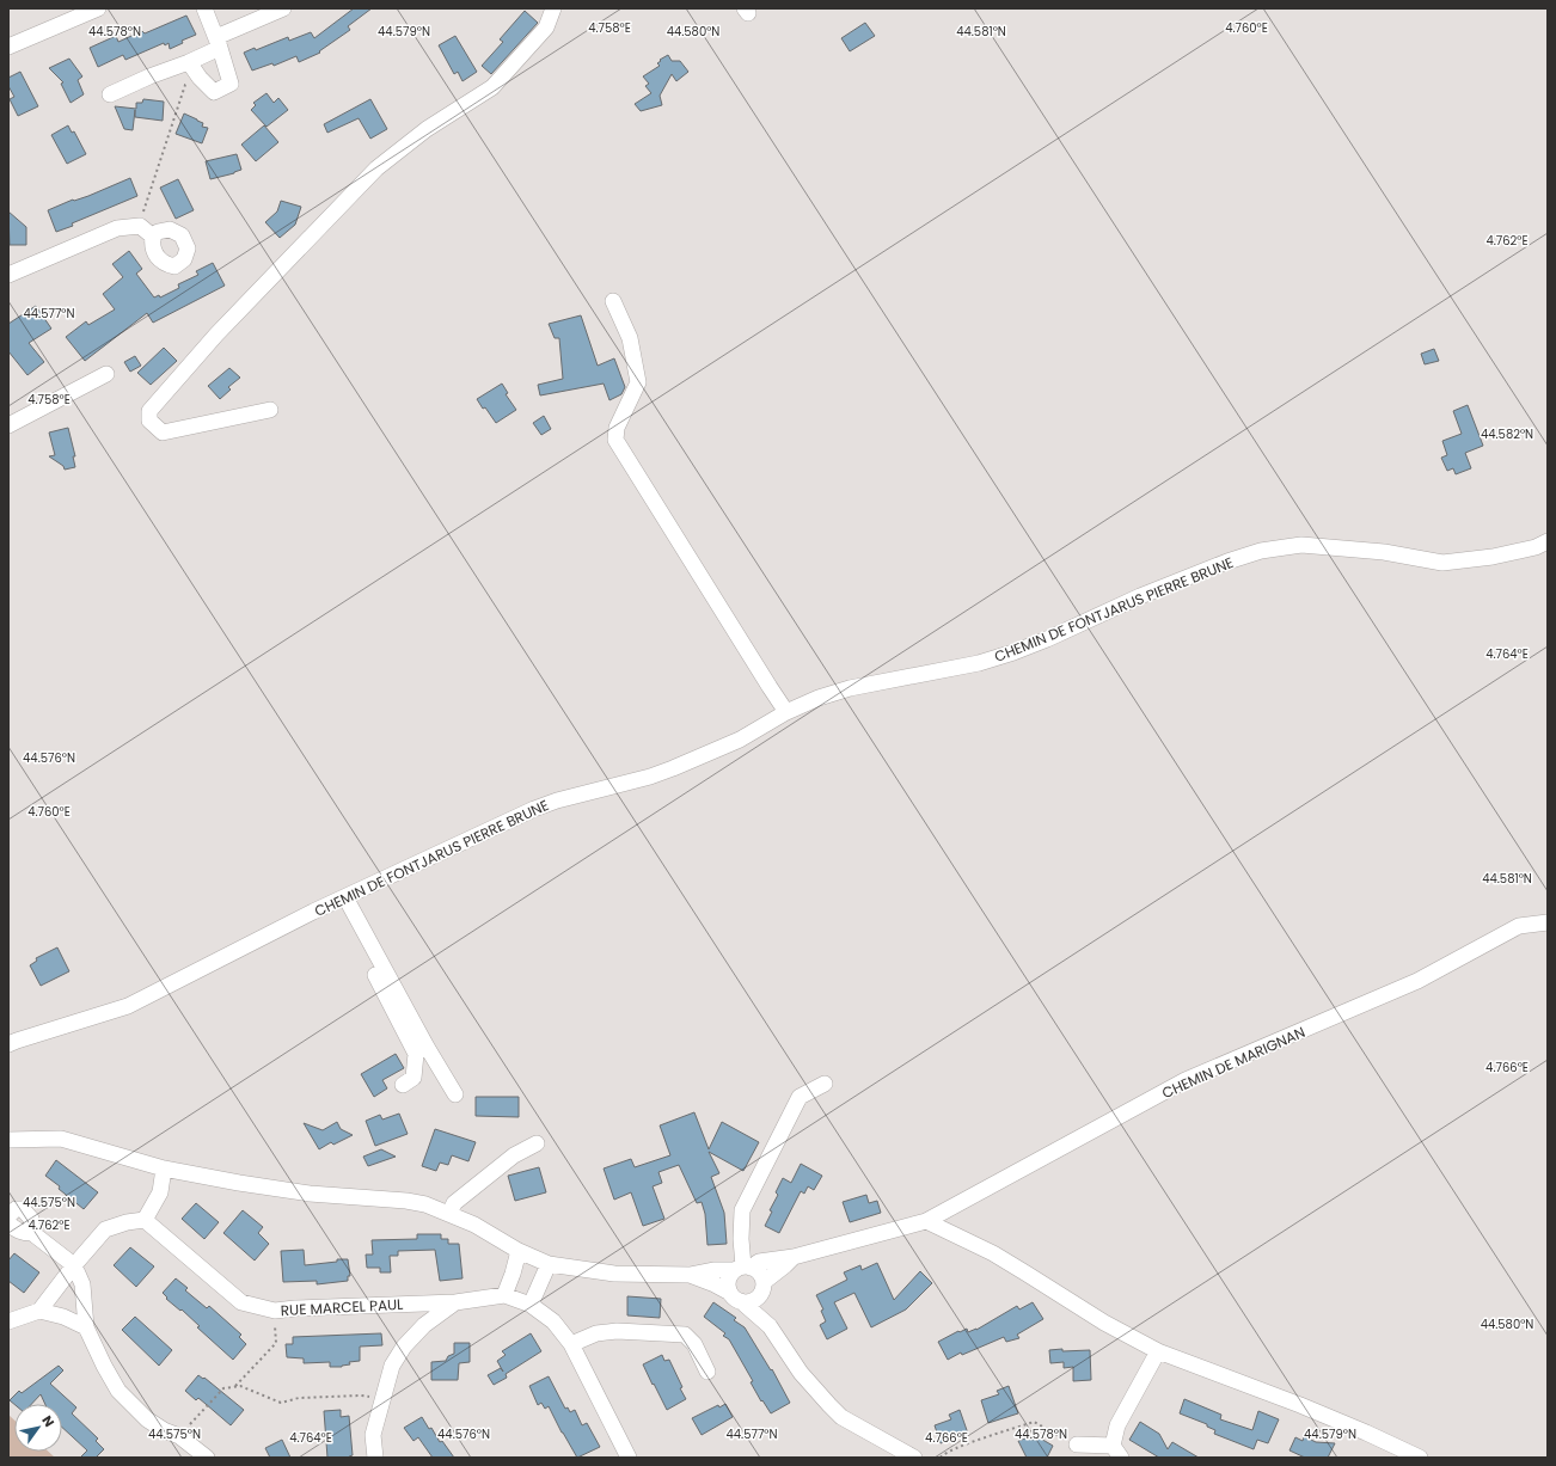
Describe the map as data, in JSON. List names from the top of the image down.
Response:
{
  "streets": {
    "street": ["CHEMIN DE FONTJARUS PIERRE BRUNE", "CHEMIN DE MARIGNAN", "RUE MARCEL PAUL"]
  },
  "north": "top right",
  "coordinates": [
    "4.758°E",
    "4.760°E",
    "44.578°N",
    "44.579°N",
    "44.580°N",
    "44.581°N",
    "4.762°E",
    "44.577°N",
    "44.582°N",
    "4.764°E",
    "44.576°N",
    "4.766°E",
    "44.575°N"
  ]
}
